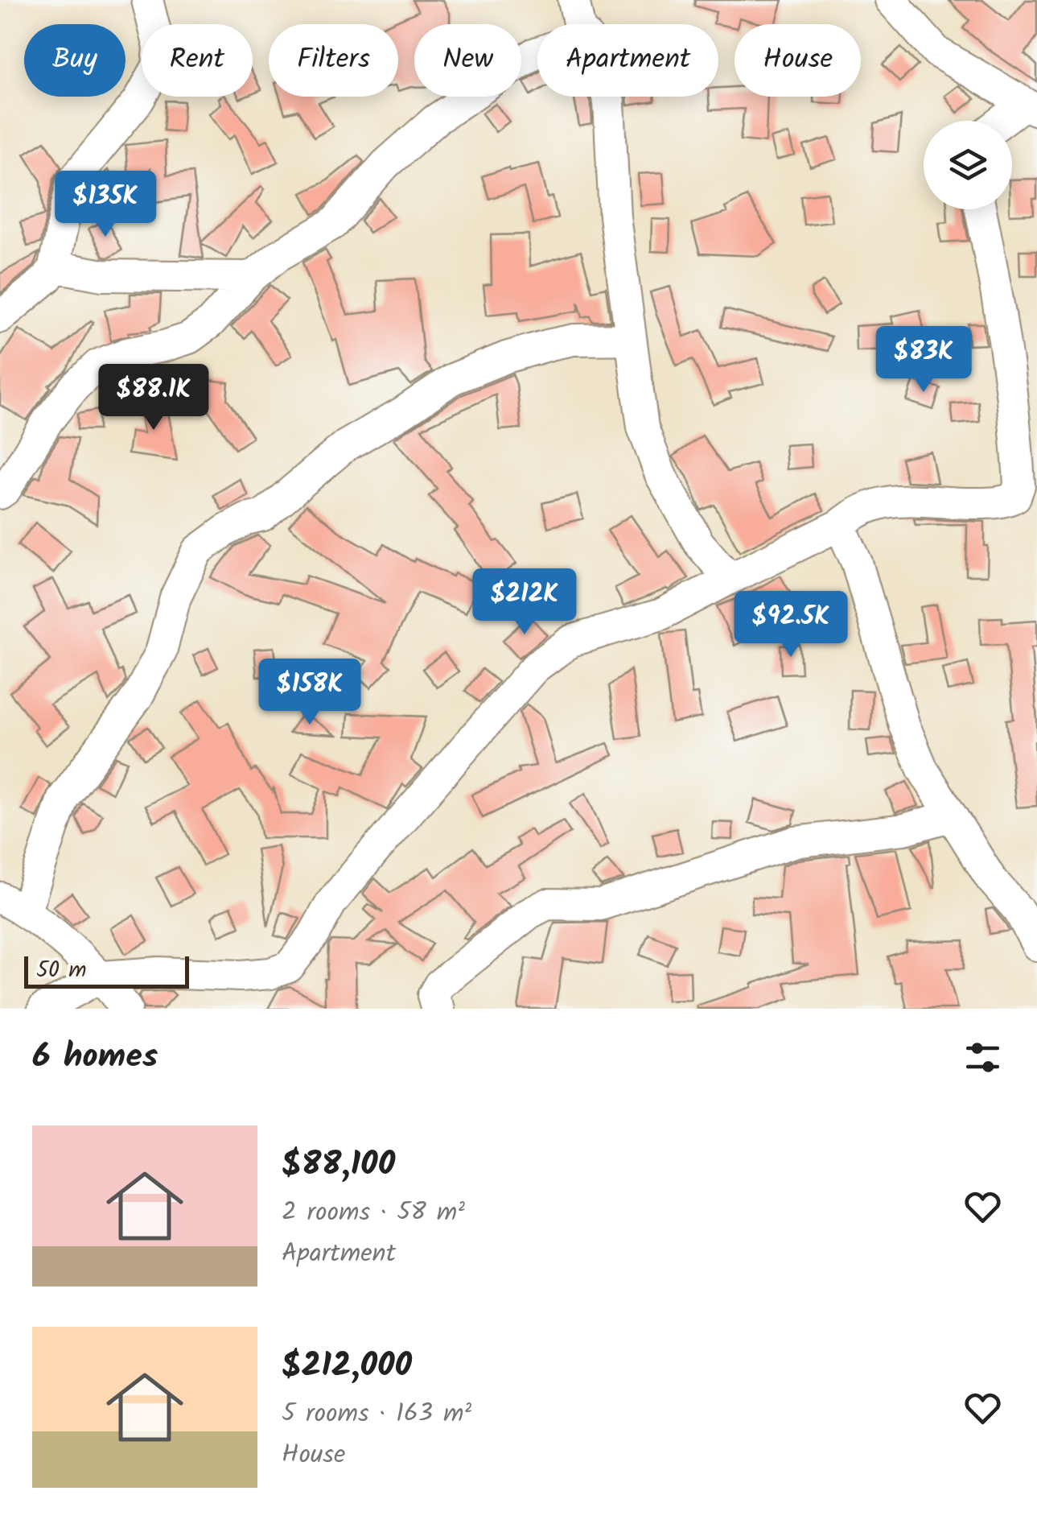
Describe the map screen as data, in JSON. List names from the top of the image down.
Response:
{
  "scale_bar": "50 m",
  "page": {
    "chip": [
      "Buy",
      "Rent",
      "Filters",
      "New",
      "Apartment",
      "House"
    ],
    "price": [
      "$135K",
      "$83K",
      "$88.1K",
      "$212K",
      "$92.5K",
      "$158K"
    ],
    "scale": "50 m",
    "heading": "6 homes",
    "list": [
      {
        "name": "$88,100",
        "note": "2 rooms · 58 m² · Apartment"
      },
      {
        "name": "$212,000",
        "note": "5 rooms · 163 m² · House"
      }
    ]
  }
}
